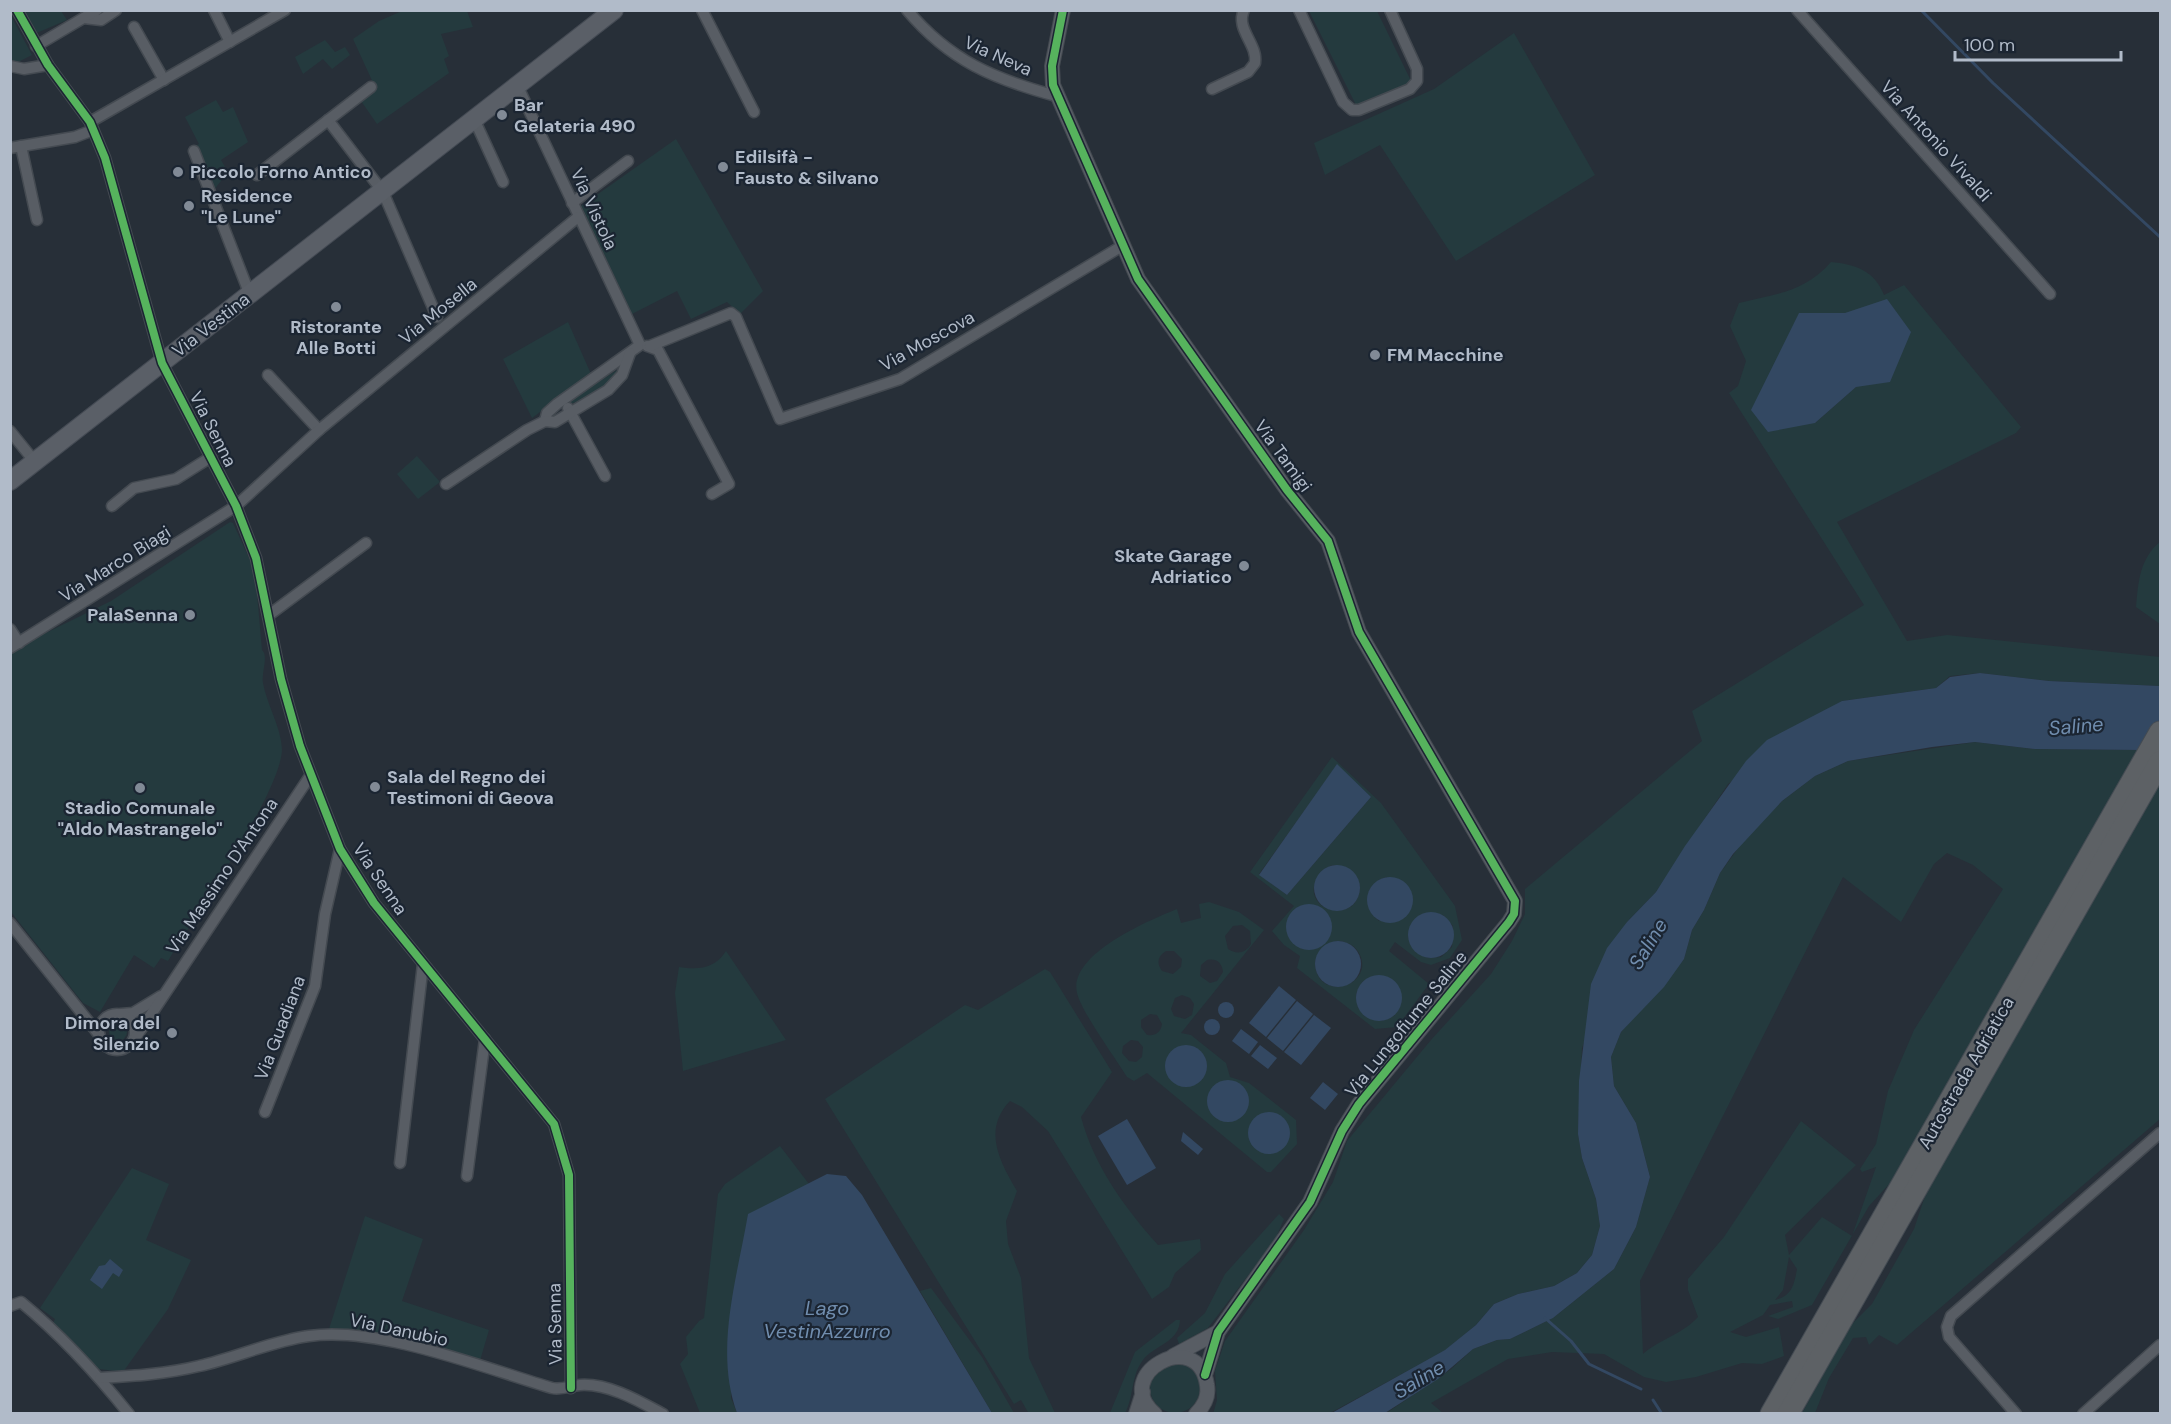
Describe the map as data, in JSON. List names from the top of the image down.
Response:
{
  "streets": {
    "highway": ["Autostrada Adriatica"],
    "main road": ["Via Vestina"],
    "street": [
      "Via Neva",
      "Via Antonio Vivaldi",
      "Via Vistola",
      "Via Mosella",
      "Via Moscova",
      "Via Senna",
      "Via Tamigi",
      "Via Marco Biagi",
      "Via Massimo D'Antona",
      "Via Lungofiume Saline",
      "Via Guadiana",
      "Via Danubio"
    ]
  },
  "crossings": [
    ["Via Neva", "Via Tamigi"],
    ["Via Vistola", "Via Mosella"],
    ["Via Vistola", "Via Vestina"],
    ["Via Vistola", "Via Moscova"],
    ["Via Mosella", "Via Senna"],
    ["Via Mosella", "Via Marco Biagi"],
    ["Via Vestina", "Via Senna"],
    ["Via Moscova", "Via Tamigi"],
    ["Via Senna", "Via Marco Biagi"],
    ["Via Senna", "Via Massimo D'Antona"],
    ["Via Senna", "Via Guadiana"],
    ["Via Senna", "Via Danubio"],
    ["Via Tamigi", "Via Lungofiume Saline"]
  ],
  "water": ["Saline", "Lago VestinAzzurro"],
  "places": [
    "Bar Gelateria 490",
    "Edilsifà - Fausto & Silvano",
    "Piccolo Forno Antico",
    "Residence \"Le Lune\"",
    "Ristorante Alle Botti",
    "FM Macchine",
    "Skate Garage Adriatico",
    "PalaSenna",
    "Sala del Regno dei Testimoni di Geova",
    "Stadio Comunale \"Aldo Mastrangelo\"",
    "Dimora del Silenzio"
  ],
  "scale_bar": "100 m"
}
